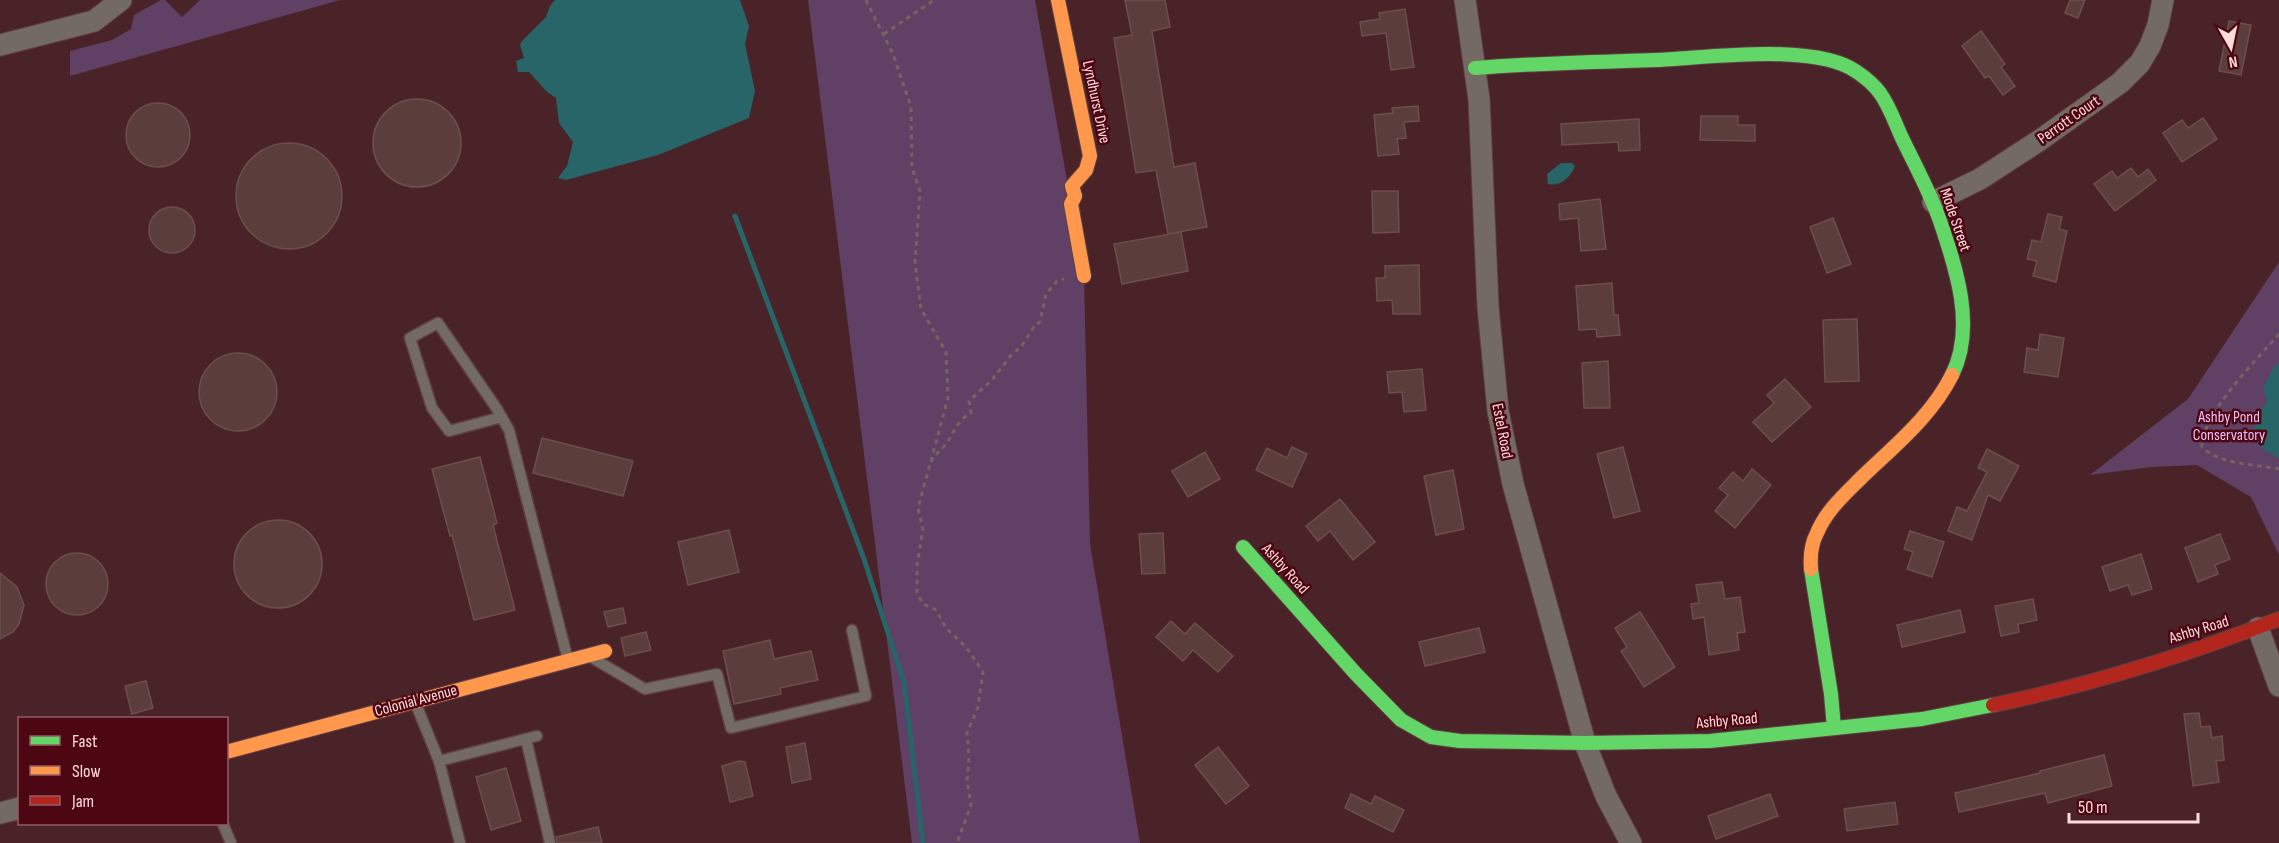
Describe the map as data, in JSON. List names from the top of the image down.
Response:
{
  "streets": {
    "street": [
      "Lyndhurst Drive",
      "Perrott Court",
      "Mode Street",
      "Estel Road",
      "Ashby Road",
      "Colonial Avenue"
    ]
  },
  "crossings": [
    ["Perrott Court", "Mode Street"],
    ["Mode Street", "Estel Road"],
    ["Mode Street", "Ashby Road"],
    ["Estel Road", "Ashby Road"]
  ],
  "parks": ["Ashby Pond Conservatory"],
  "legend": ["Fast", "Slow", "Jam"],
  "scale_bar": "50 m",
  "north": "bottom"
}
